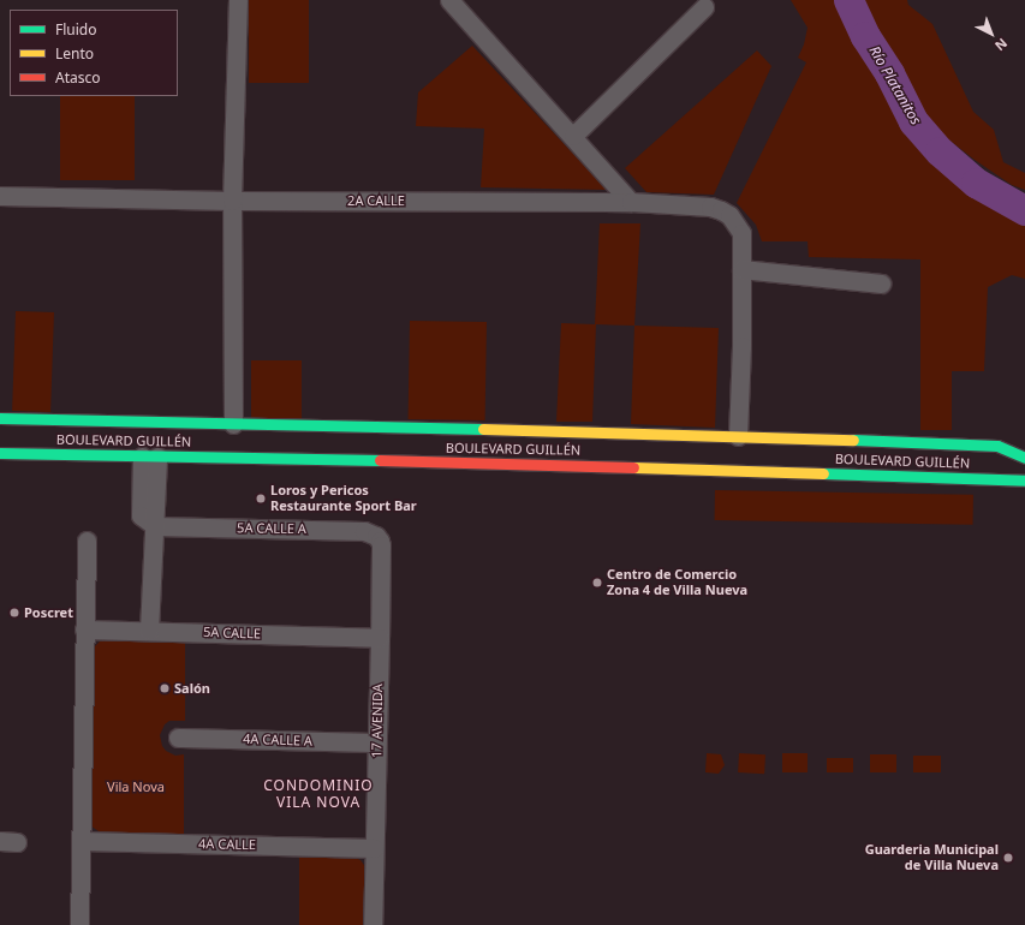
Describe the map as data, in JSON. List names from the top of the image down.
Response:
{
  "streets": {
    "street": [
      "2A CALLE",
      "BOULEVARD GUILLÉN",
      "5A CALLE A",
      "5A CALLE",
      "17 AVENIDA",
      "4A CALLE A",
      "4A CALLE"
    ]
  },
  "crossings": [
    ["5A CALLE A", "17 AVENIDA"],
    ["5A CALLE", "17 AVENIDA"],
    ["17 AVENIDA", "4A CALLE A"],
    ["17 AVENIDA", "4A CALLE"]
  ],
  "districts": ["CONDOMINIO VILA NOVA"],
  "water": ["Río Platanitos"],
  "parks": ["Vila Nova"],
  "places": [
    "Loros y Pericos Restaurante Sport Bar",
    "Centro de Comercio Zona 4 de Villa Nueva",
    "Poscret",
    "Salón",
    "Guarderia Municipal de Villa Nueva"
  ],
  "legend": ["Fluido", "Lento", "Atasco"],
  "north": "bottom right"
}
